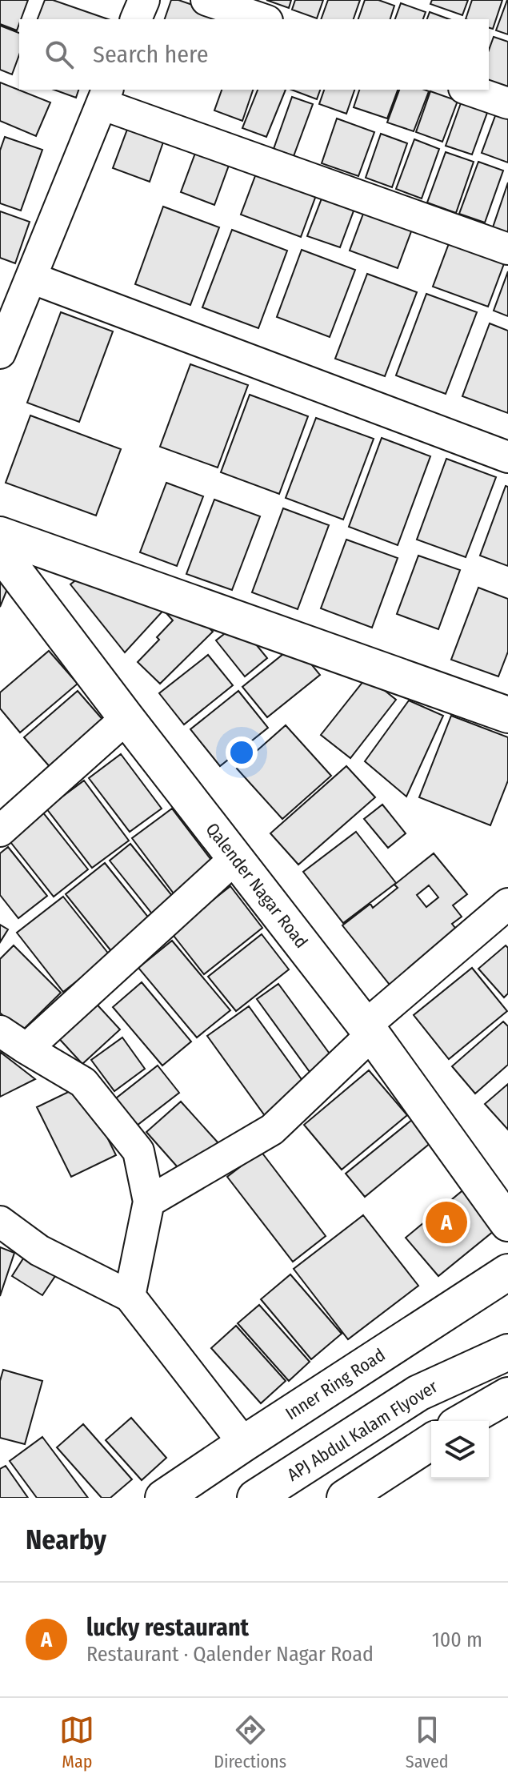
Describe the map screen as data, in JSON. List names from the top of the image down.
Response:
{
  "streets": {
    "main road": ["Qalender Nagar Road", "Inner Ring Road", "APJ Abdul Kalam Flyover"]
  },
  "page": {
    "search": "Search here",
    "pins": "A",
    "heading": "Nearby",
    "list": [
      {
        "mark": "A",
        "name": "lucky restaurant",
        "note": "Restaurant · Qalender Nagar Road",
        "value": "100 m"
      }
    ],
    "nav": ["Map", "Directions", "Saved"]
  }
}
